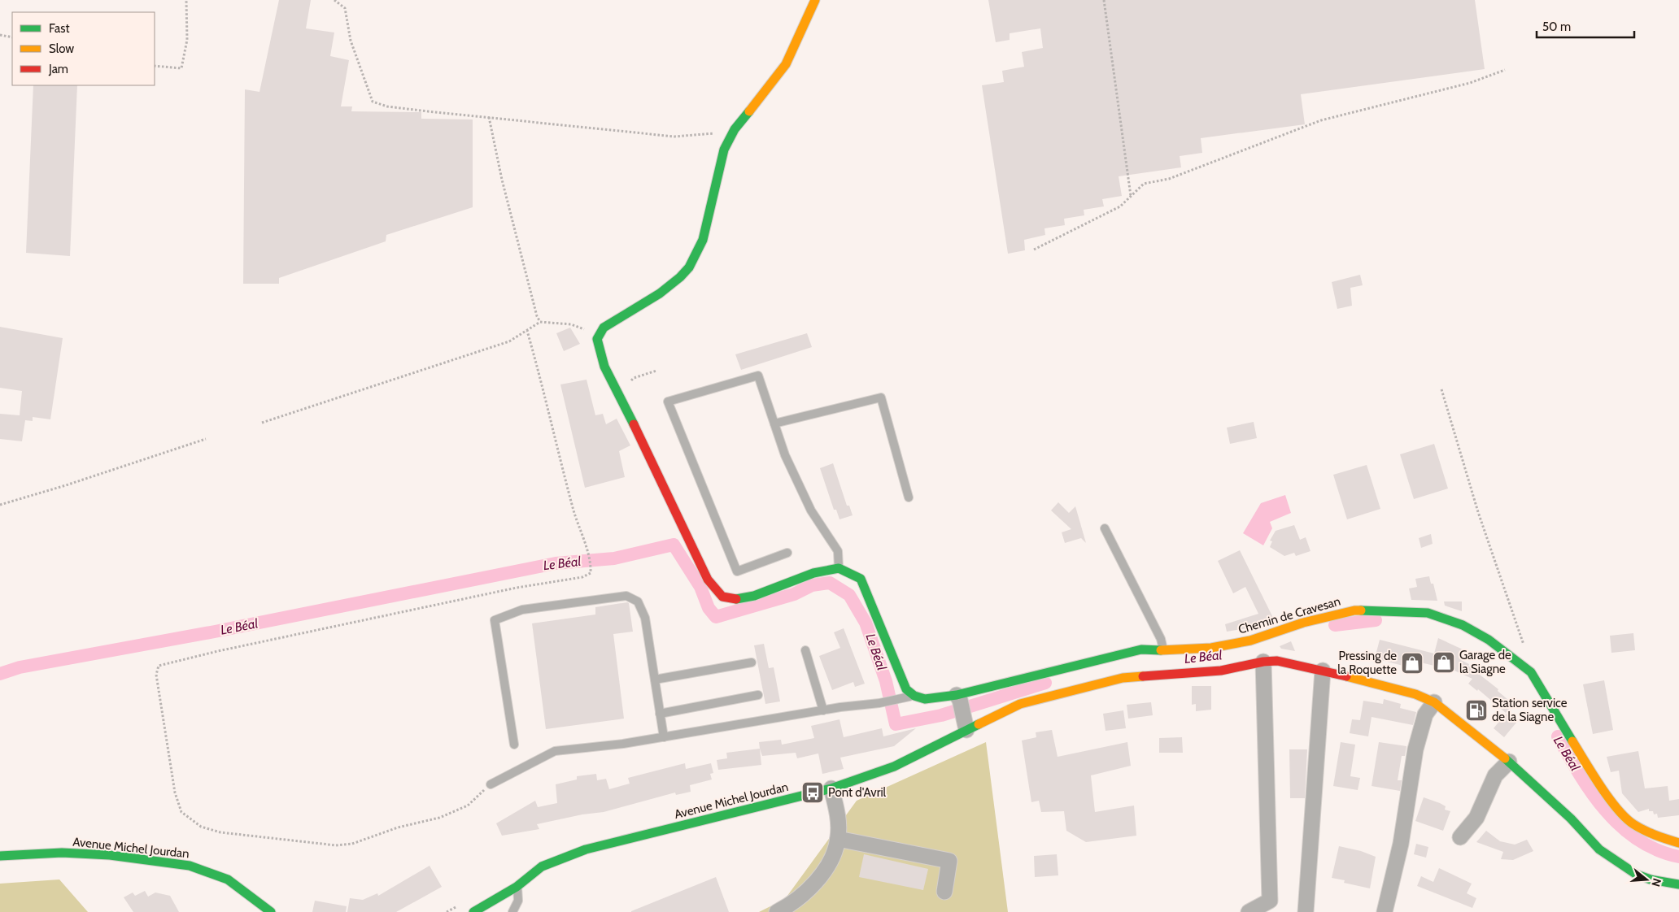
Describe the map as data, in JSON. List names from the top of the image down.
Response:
{
  "streets": {
    "street": ["Chemin de Cravesan", "Avenue Michel Jourdan"]
  },
  "water": ["Le Béal"],
  "places": {
    "shop": ["Garage de la Siagne", "Pressing de la Roquette"],
    "fuel station": ["Station service de la Siagne"],
    "bus stop": ["Pont d'Avril"]
  },
  "legend": ["Fast", "Slow", "Jam"],
  "scale_bar": "50 m",
  "north": "right"
}
